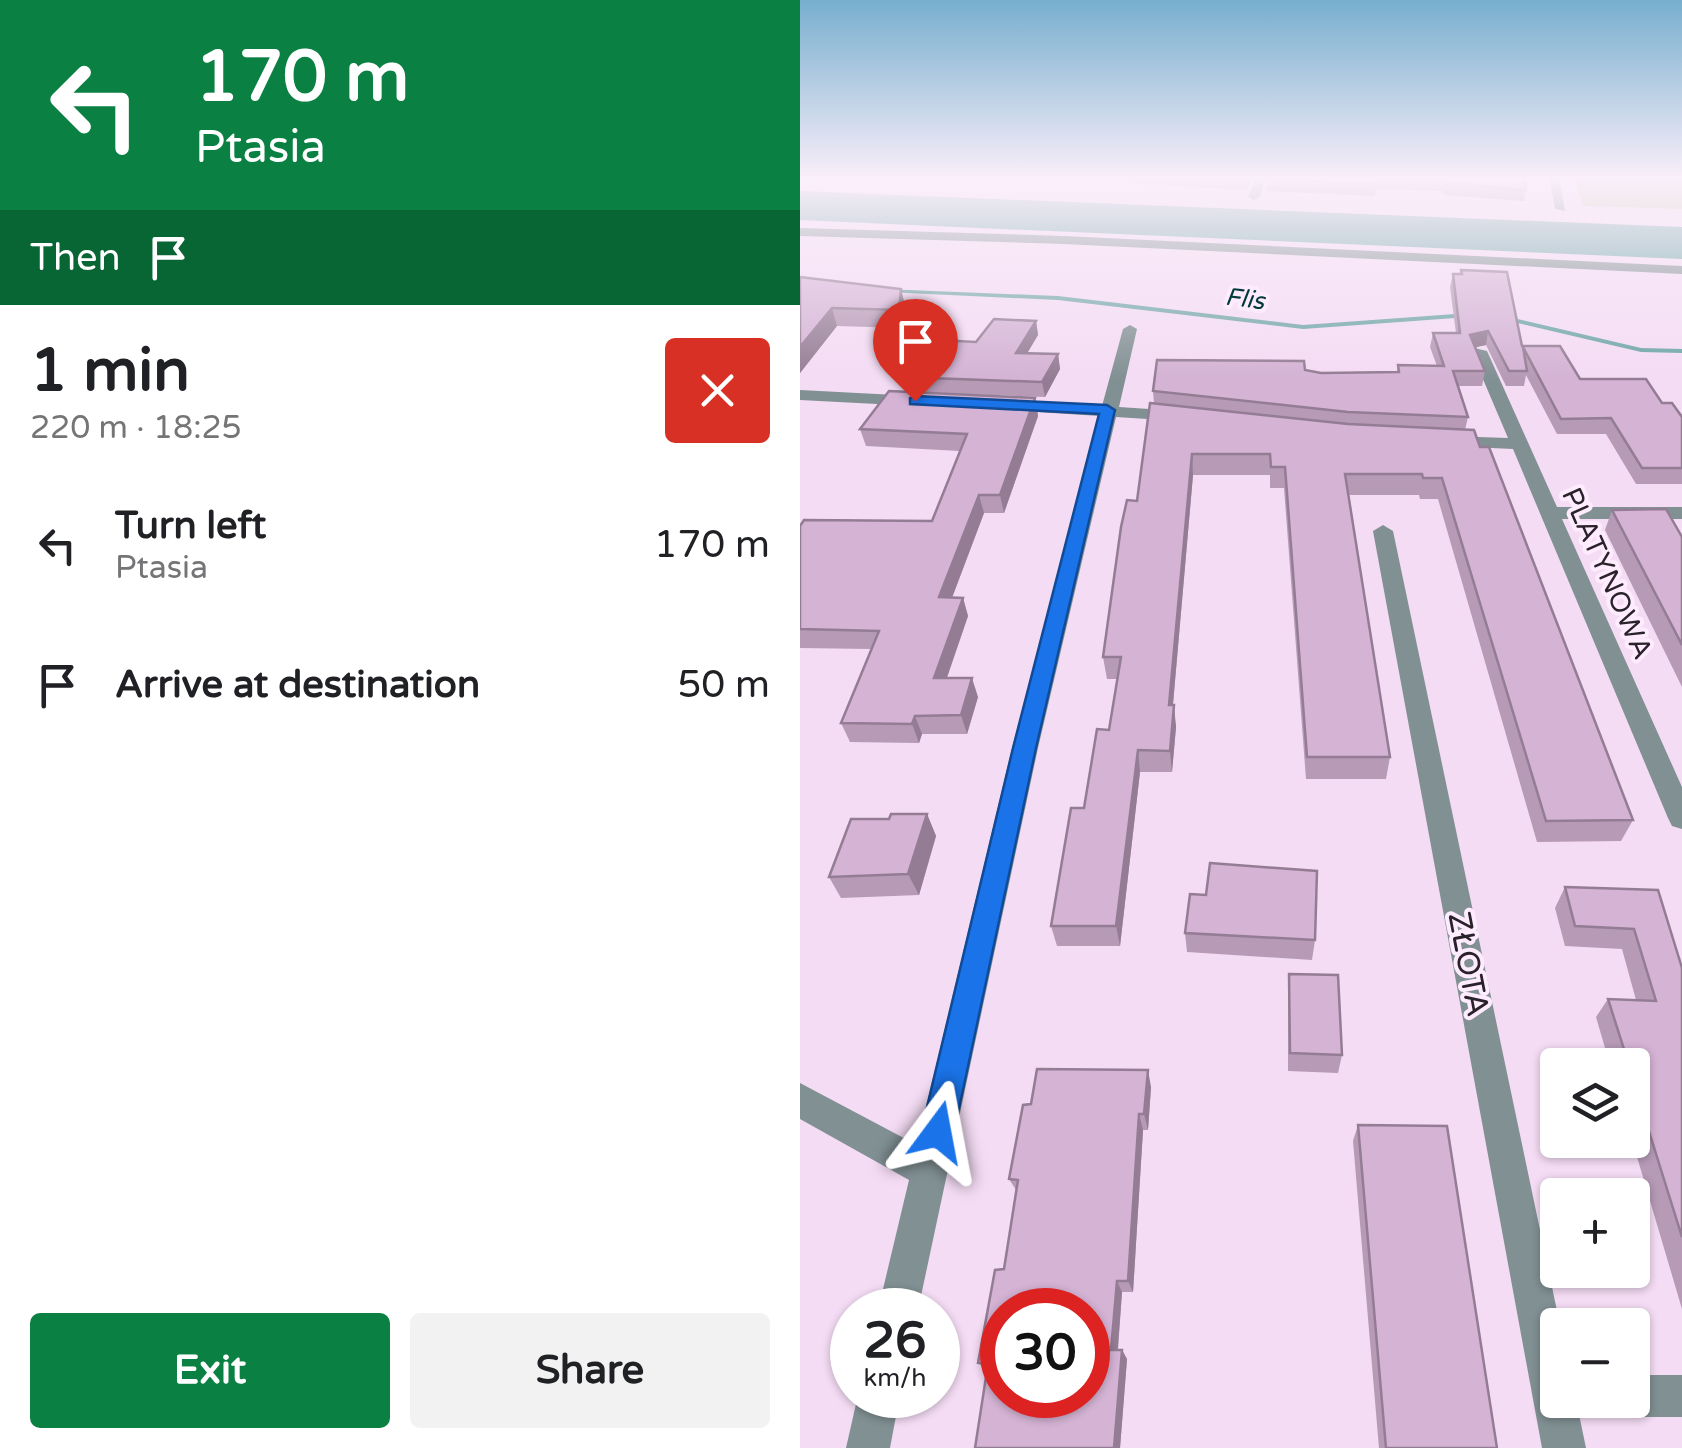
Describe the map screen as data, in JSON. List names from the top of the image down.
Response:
{
  "streets": {
    "street": ["PLATYNOWA", "ZŁOTA"]
  },
  "water": ["Flis"],
  "page": {
    "turn": ["170 m", "Ptasia"],
    "then": "Then",
    "heading": ["1 min", "220 m · 18:25"],
    "list": [
      {
        "name": "Turn left",
        "note": "Ptasia",
        "value": "170 m"
      },
      {
        "name": "Arrive at destination",
        "value": "50 m"
      }
    ],
    "map_buttons": ["+", "−"],
    "speed": "26 km/h",
    "limit": "30",
    "buttons": ["Exit", "Share"]
  }
}
